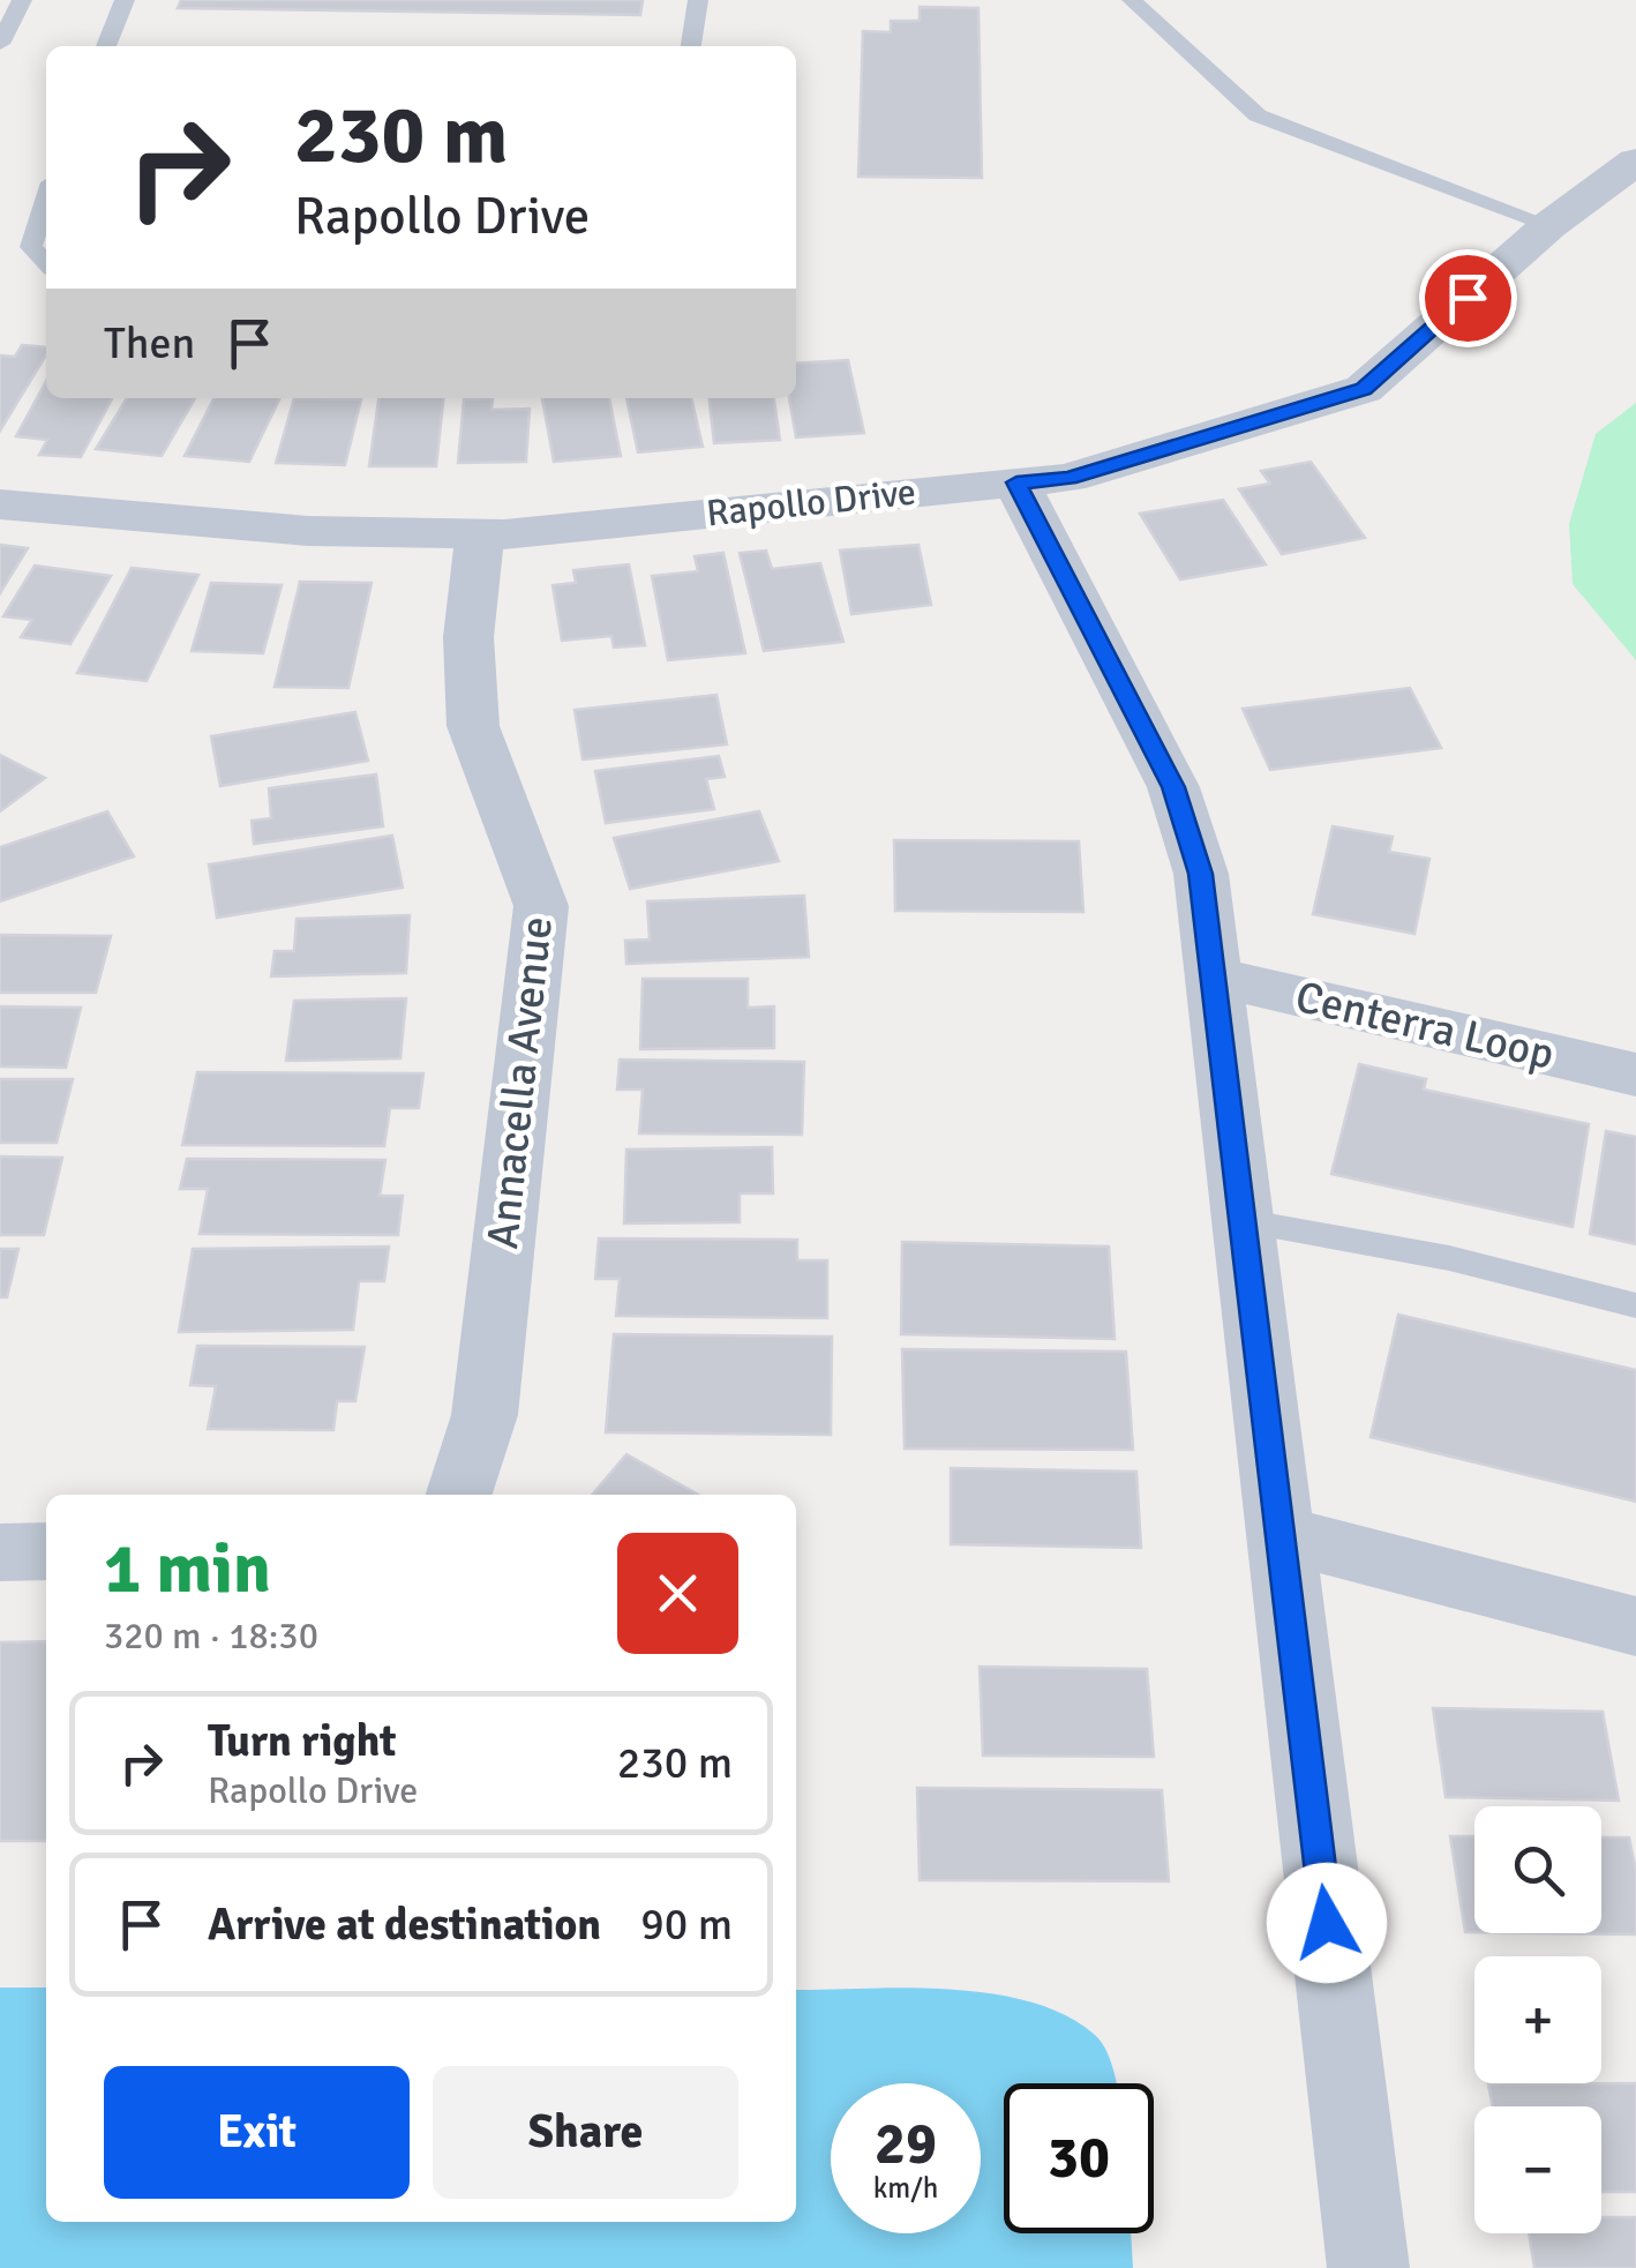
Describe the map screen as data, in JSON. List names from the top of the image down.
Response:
{
  "streets": {
    "street": ["Rapollo Drive", "Centerra Loop", "Annacella Avenue"]
  },
  "crossings": [
    ["Rapollo Drive", "Annacella Avenue"]
  ],
  "page": {
    "turn": ["230 m", "Rapollo Drive"],
    "then": "Then",
    "heading": ["1 min", "320 m · 18:30"],
    "list": [
      {
        "name": "Turn right",
        "note": "Rapollo Drive",
        "value": "230 m"
      },
      {
        "name": "Arrive at destination",
        "value": "90 m"
      }
    ],
    "map_buttons": ["+", "−"],
    "buttons": ["Exit", "Share"],
    "speed": "29 km/h",
    "limit": "30"
  }
}
